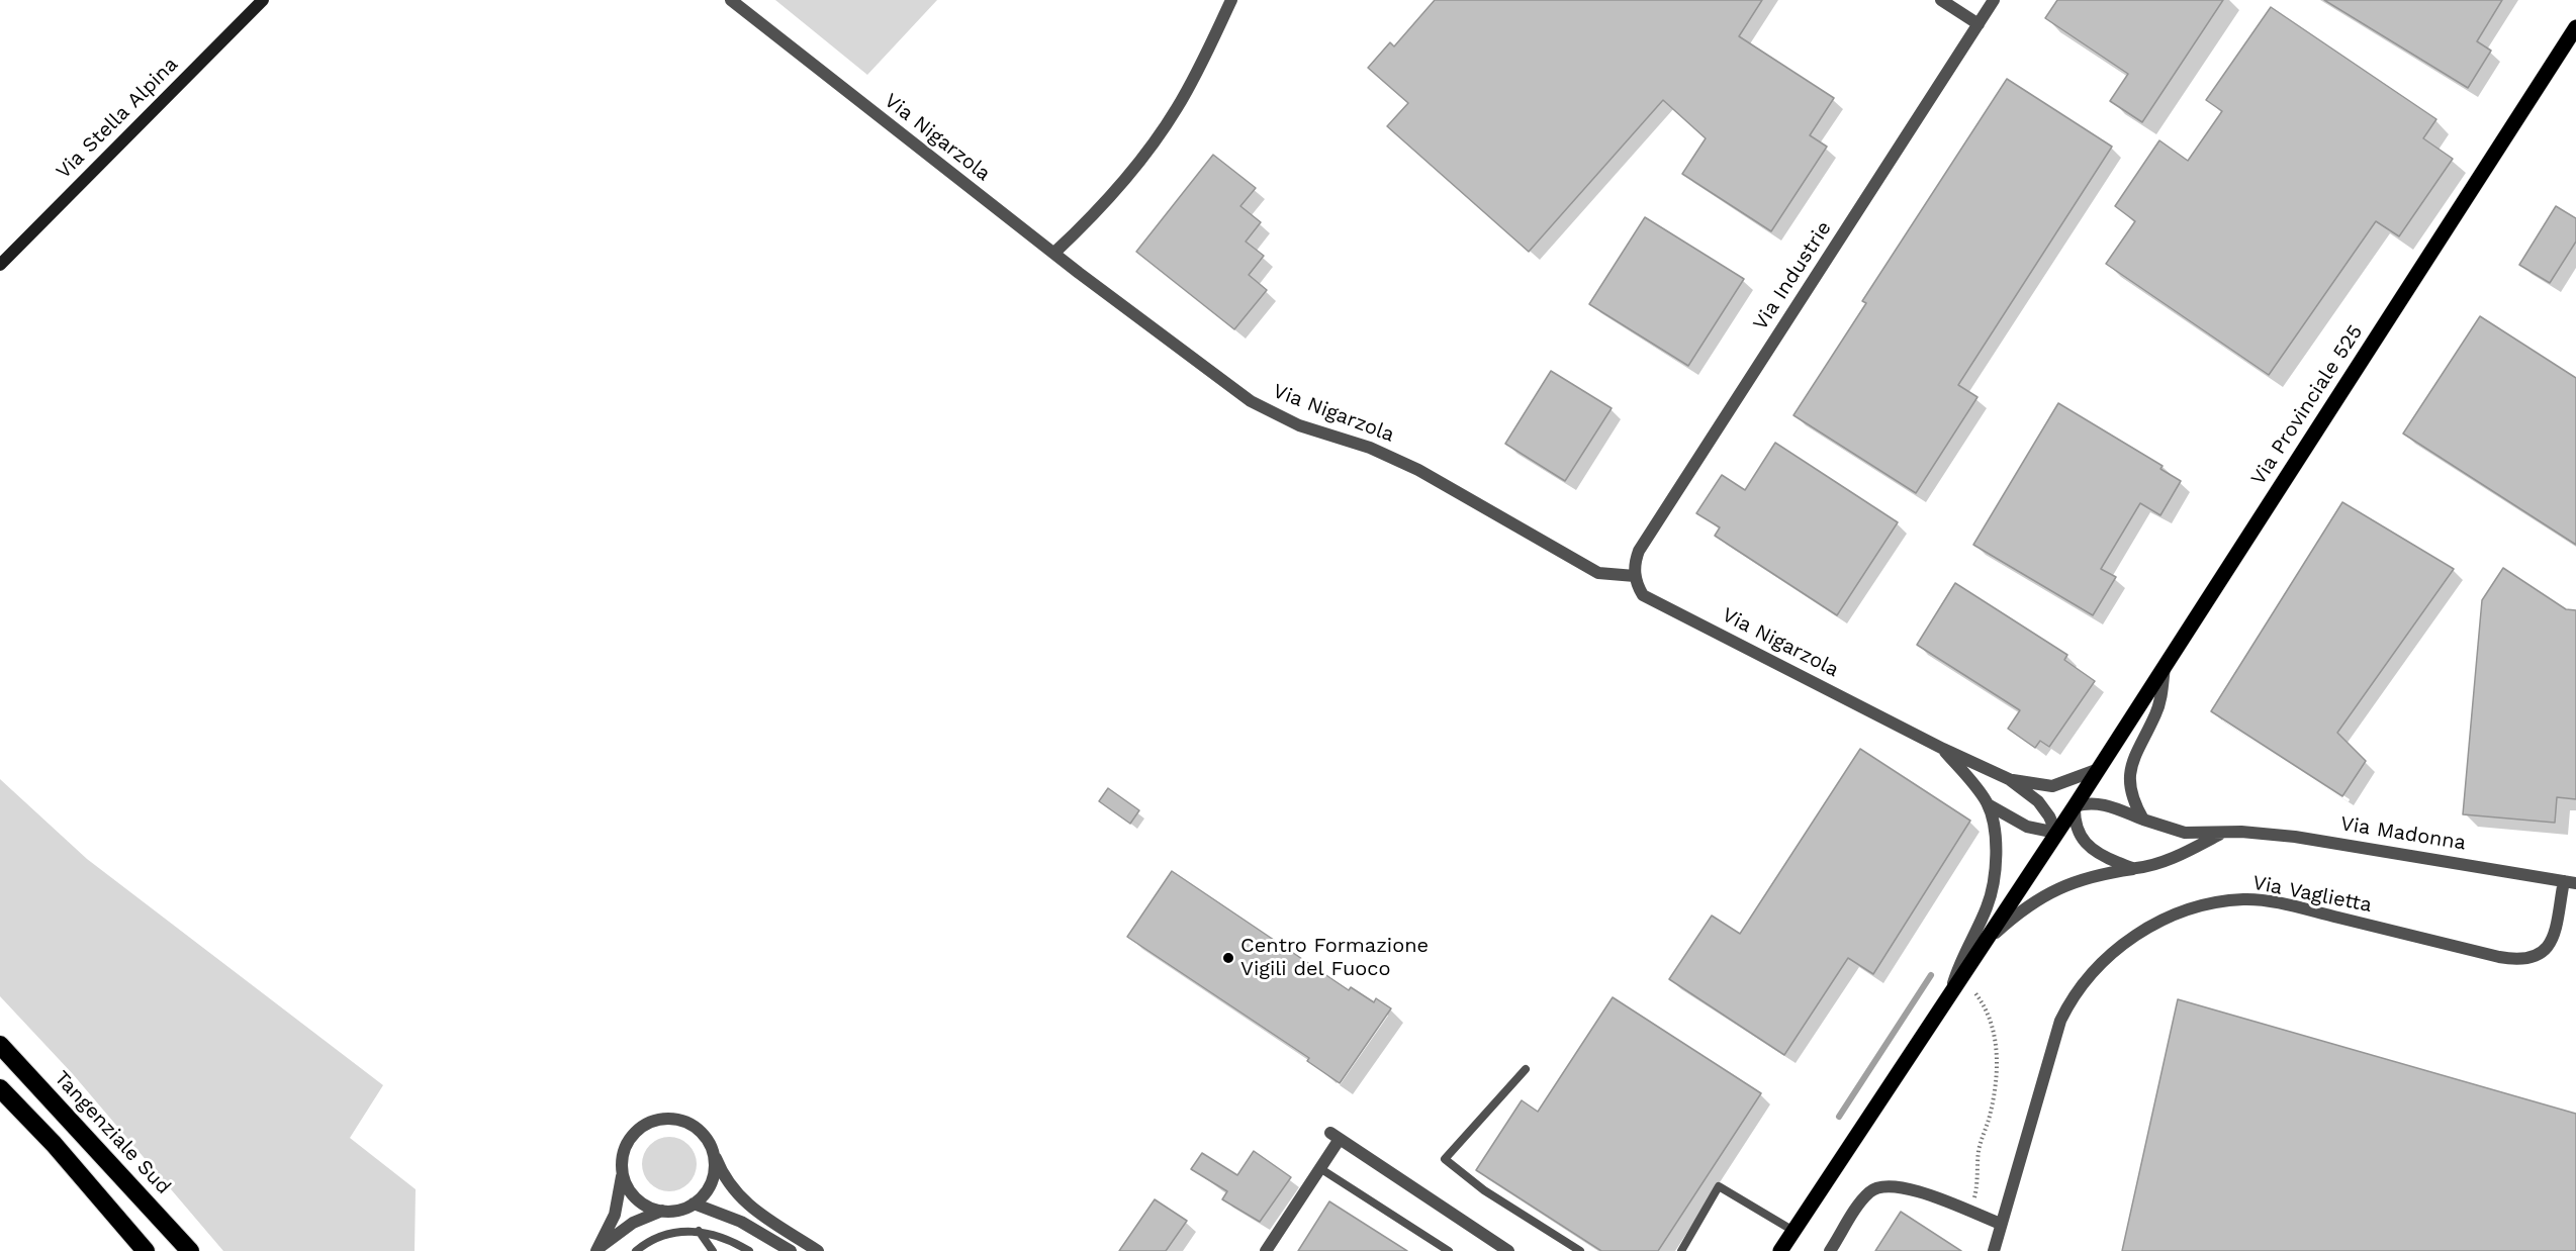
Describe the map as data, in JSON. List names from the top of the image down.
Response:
{
  "streets": {
    "highway": ["Tangenziale Sud"],
    "main road": ["Via Provinciale 525"],
    "street": [
      "Via Stella Alpina",
      "Via Nigarzola",
      "Via Industrie",
      "Via Madonna",
      "Via Vaglietta"
    ]
  },
  "crossings": [
    ["Via Nigarzola", "Via Industrie"],
    ["Via Nigarzola", "Via Provinciale 525"],
    ["Via Provinciale 525", "Via Madonna"],
    ["Via Madonna", "Via Vaglietta"]
  ],
  "places": ["Centro Formazione Vigili del Fuoco"]
}
